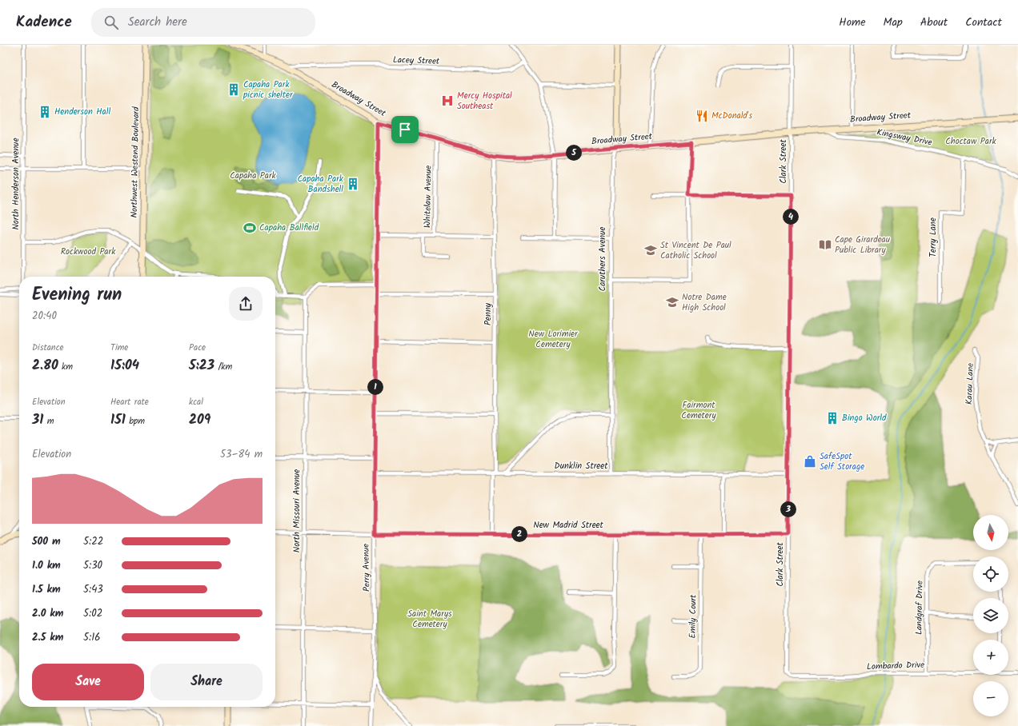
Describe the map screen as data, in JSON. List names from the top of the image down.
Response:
{
  "streets": {
    "main road": ["Broadway Street", "Northwest Westend Boulevard", "Caruthers Avenue"],
    "street": [
      "Lacey Street",
      "Kingsway Drive",
      "Clark Street",
      "North Henderson Avenue",
      "Whitelaw Avenue",
      "Terry Lane",
      "Penny",
      "Karau Lane",
      "Dunklin Street",
      "North Missouri Avenue",
      "New Madrid Street",
      "Perry Avenue",
      "Landgraf Drive",
      "Emily Court",
      "Lombardo Drive"
    ]
  },
  "crossings": [
    ["Lacey Street", "Broadway Street"],
    ["Broadway Street", "Kingsway Drive"],
    ["Broadway Street", "Clark Street"],
    ["Broadway Street", "Whitelaw Avenue"],
    ["Broadway Street", "Caruthers Avenue"],
    ["Broadway Street", "Penny"],
    ["Broadway Street", "Perry Avenue"],
    ["Kingsway Drive", "Terry Lane"],
    ["Clark Street", "Dunklin Street"],
    ["Clark Street", "New Madrid Street"],
    ["Clark Street", "Lombardo Drive"],
    ["Whitelaw Avenue", "Perry Avenue"],
    ["Caruthers Avenue", "Dunklin Street"],
    ["Penny", "Dunklin Street"],
    ["Penny", "New Madrid Street"],
    ["Dunklin Street", "Perry Avenue"],
    ["North Missouri Avenue", "New Madrid Street"],
    ["New Madrid Street", "Perry Avenue"],
    ["New Madrid Street", "Emily Court"],
    ["Landgraf Drive", "Lombardo Drive"]
  ],
  "parks": [
    "Choctaw Park",
    "Capaha Park",
    "Rockwood Park",
    "New Lorimier Cemetery",
    "Fairmont Cemetery",
    "Saint Marys Cemetery"
  ],
  "places": {
    "building": [
      "Capaha Park picnic shelter",
      "Henderson Hall",
      "Capaha Park Bandshell",
      "Bingo World"
    ],
    "hospital": ["Mercy Hospital Southeast"],
    "restaurant": ["McDonald's"],
    "sports": ["Capaha Ballfield"],
    "library": ["Cape Girardeau Public Library"],
    "school or university": ["St Vincent De Paul Catholic School", "Notre Dame High School"],
    "shop": ["SafeSpot Self Storage"]
  },
  "north": "bottom",
  "page": {
    "header": "Kadence",
    "search": "Search here",
    "nav": [
      "Home",
      "Map",
      "About",
      "Contact"
    ],
    "pins": [
      "5",
      "4",
      "1",
      "3",
      "2"
    ],
    "heading": ["Evening run", "20:40"],
    "stats": [
      ["Distance", "2.80 km"],
      ["Time", "15:04"],
      ["Pace", "5:23 /km"],
      ["Elevation", "31 m"],
      ["Heart rate", "151 bpm"],
      ["kcal", "209"]
    ],
    "chart": ["Elevation", "53–84 m"],
    "map_buttons": ["+", "−"],
    "list": [
      {
        "name": "500 m",
        "note": "5:22"
      },
      {
        "name": "1.0 km",
        "note": "5:30"
      },
      {
        "name": "1.5 km",
        "note": "5:43"
      },
      {
        "name": "2.0 km",
        "note": "5:02"
      },
      {
        "name": "2.5 km",
        "note": "5:16"
      }
    ],
    "buttons": ["Save", "Share"]
  }
}
